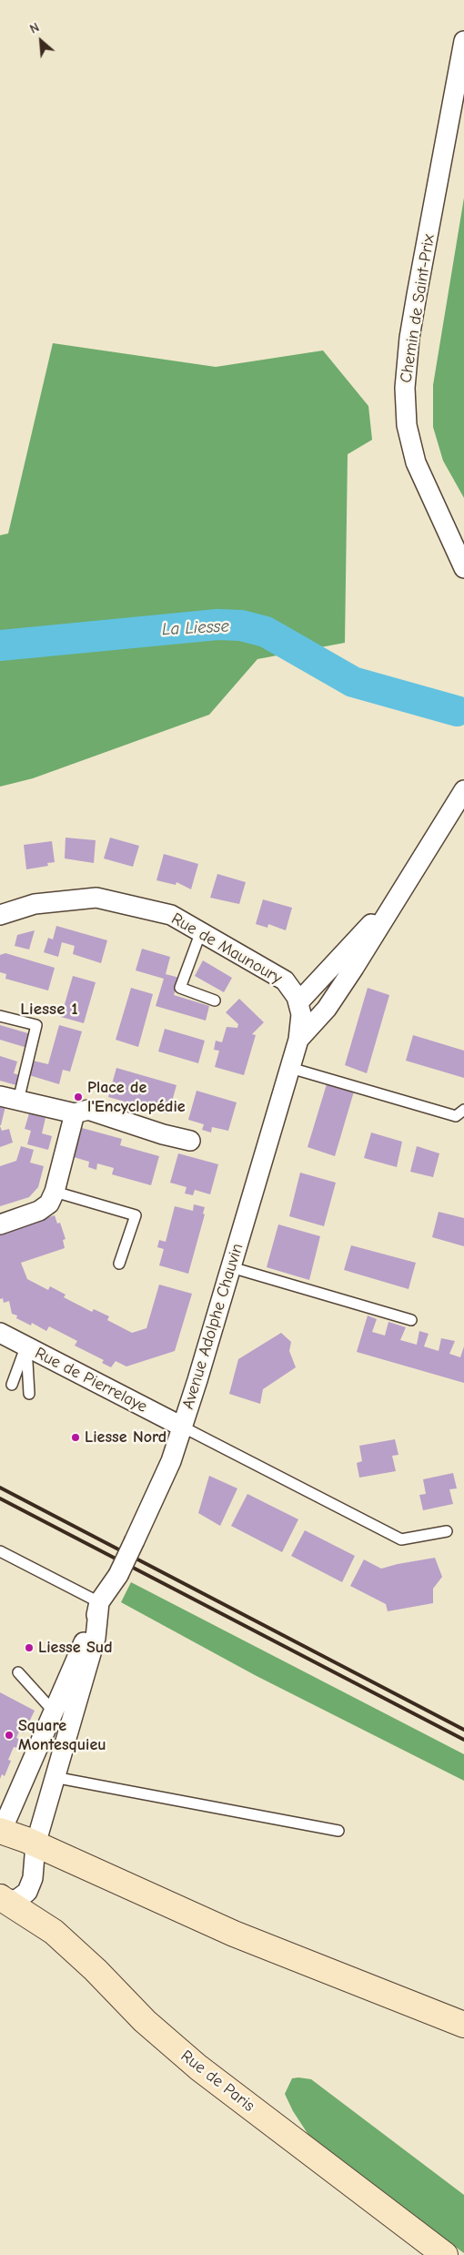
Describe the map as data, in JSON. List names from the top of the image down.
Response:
{
  "streets": {
    "main road": ["Rue de Paris"],
    "street": [
      "Chemin de Saint-Prix",
      "Rue de Maunoury",
      "Avenue Adolphe Chauvin",
      "Rue de Pierrelaye"
    ]
  },
  "crossings": [
    ["Rue de Maunoury", "Avenue Adolphe Chauvin"],
    ["Avenue Adolphe Chauvin", "Rue de Pierrelaye"],
    ["Avenue Adolphe Chauvin", "Rue de Paris"]
  ],
  "districts": ["Liesse 1"],
  "water": ["La Liesse"],
  "places": [
    "Place de l'Encyclopédie",
    "Liesse Nord",
    "Liesse Sud",
    "Square Montesquieu"
  ],
  "north": "top left"
}
